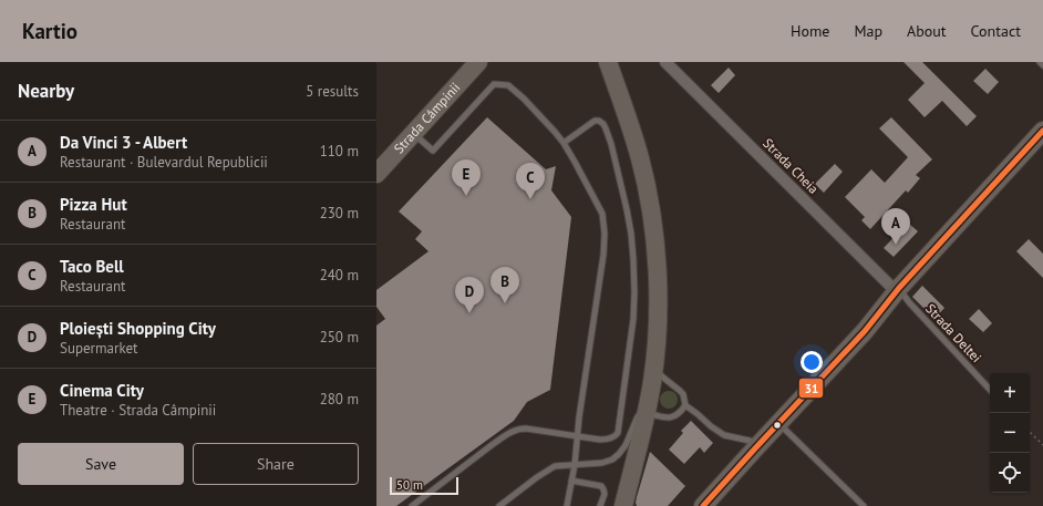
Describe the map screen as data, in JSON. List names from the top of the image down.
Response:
{
  "streets": {
    "main road": ["Strada Câmpinii"],
    "street": ["Strada Cheia"],
    "lane": ["Strada Deltei"]
  },
  "crossings": [
    ["Strada Cheia", "Strada Deltei"]
  ],
  "lines": ["transit line 31"],
  "scale_bar": "50 m",
  "page": {
    "header": "Kartio",
    "nav": [
      "Home",
      "Map",
      "About",
      "Contact"
    ],
    "heading": ["Nearby", "5 results"],
    "list": [
      {
        "mark": "A",
        "name": "Da Vinci 3 - Albert",
        "note": "Restaurant · Bulevardul Republicii",
        "value": "110 m"
      },
      {
        "mark": "B",
        "name": "Pizza Hut",
        "note": "Restaurant",
        "value": "230 m"
      },
      {
        "mark": "C",
        "name": "Taco Bell",
        "note": "Restaurant",
        "value": "240 m"
      },
      {
        "mark": "D",
        "name": "Ploiești Shopping City",
        "note": "Supermarket",
        "value": "250 m"
      },
      {
        "mark": "E",
        "name": "Cinema City",
        "note": "Theatre · Strada Câmpinii",
        "value": "280 m"
      }
    ],
    "pins": [
      "E",
      "C",
      "A",
      "B",
      "D"
    ],
    "map_buttons": ["+", "−"],
    "buttons": ["Save", "Share"],
    "scale": "50 m"
  }
}
